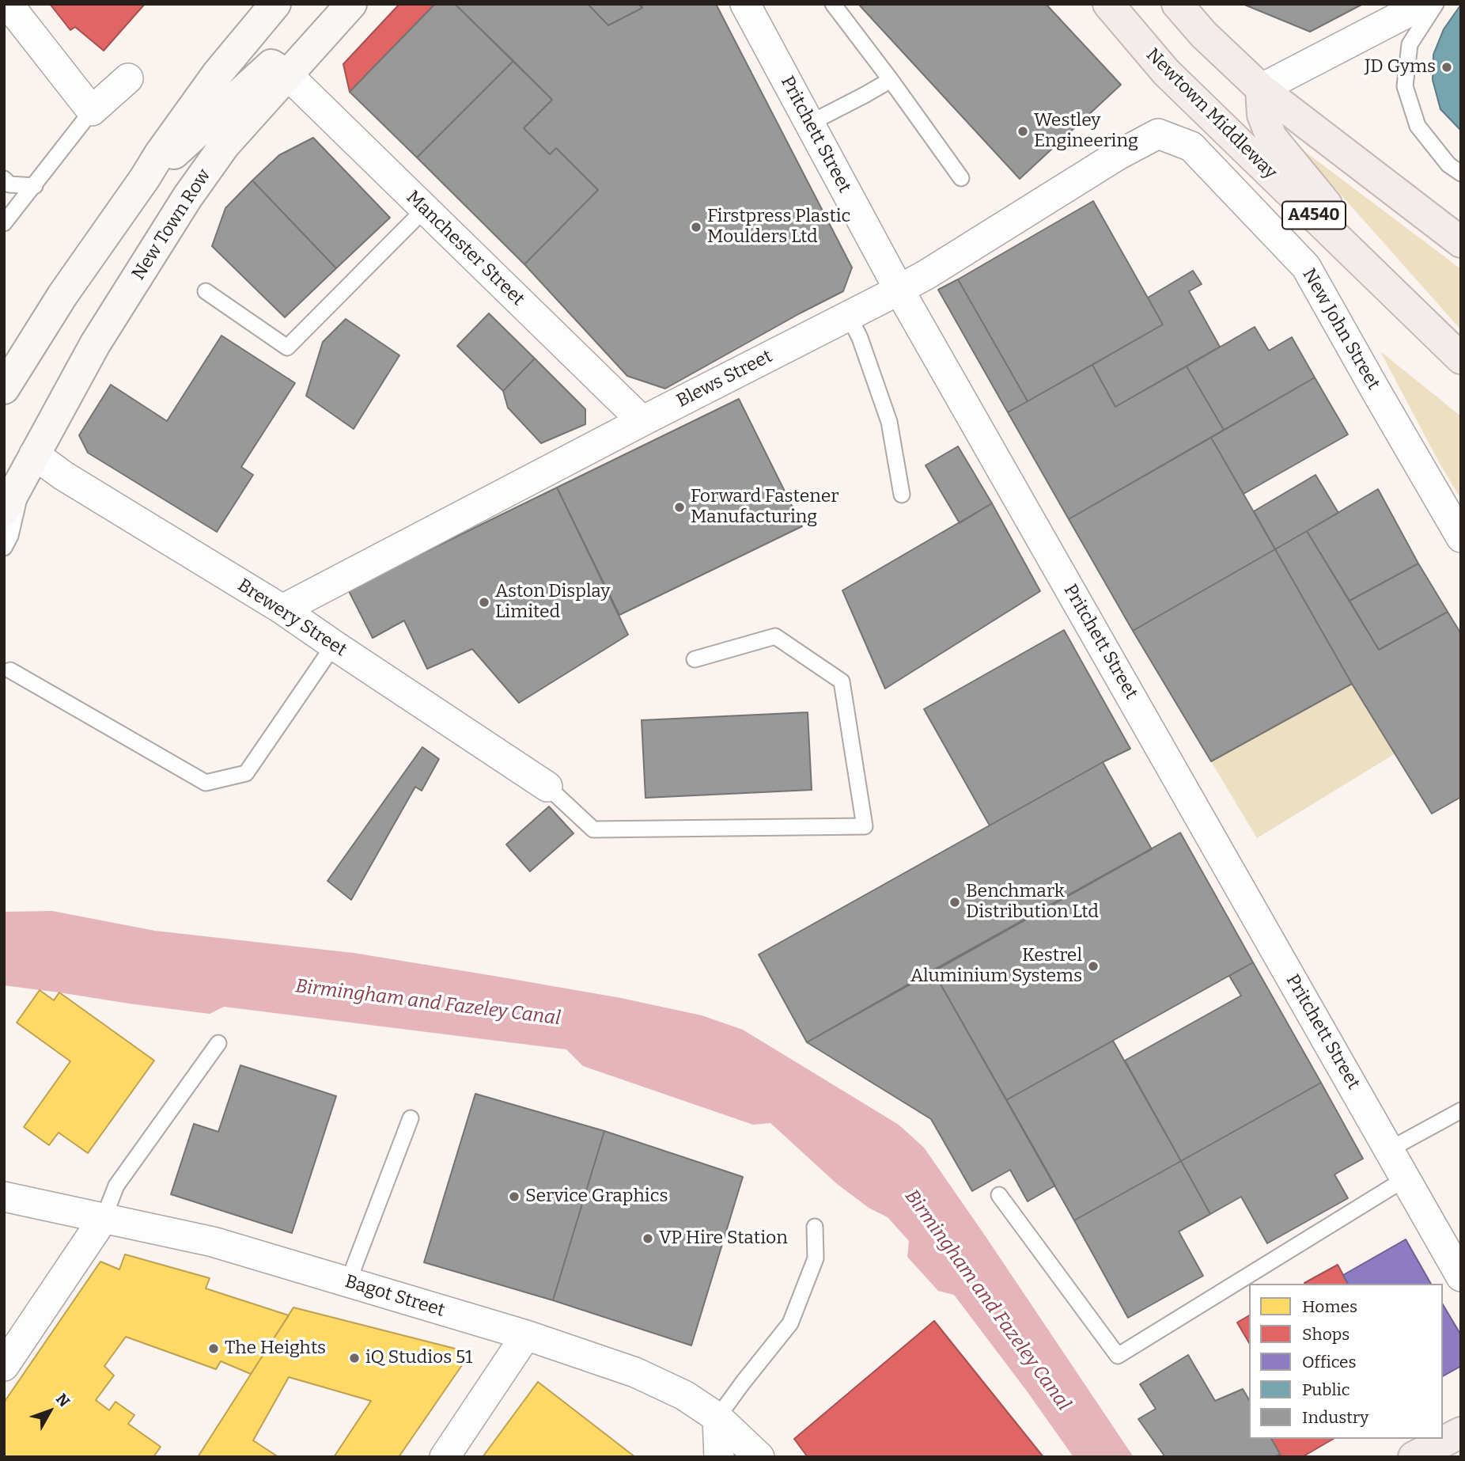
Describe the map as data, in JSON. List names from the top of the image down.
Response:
{
  "streets": {
    "highway": ["Newtown Middleway", "A4540"],
    "main road": ["New Town Row"],
    "street": [
      "Pritchett Street",
      "Manchester Street",
      "New John Street",
      "Blews Street",
      "Brewery Street",
      "Bagot Street"
    ]
  },
  "crossings": [
    ["Pritchett Street", "Blews Street"],
    ["New Town Row", "Manchester Street"],
    ["New Town Row", "Brewery Street"],
    ["Manchester Street", "Blews Street"],
    ["New John Street", "Blews Street"],
    ["Blews Street", "Brewery Street"]
  ],
  "water": ["Birmingham and Fazeley Canal"],
  "places": [
    "JD Gyms",
    "Westley Engineering",
    "Firstpress Plastic Moulders Ltd",
    "Forward Fastener Manufacturing",
    "Aston Display Limited",
    "Benchmark Distribution Ltd",
    "Kestrel Aluminium Systems",
    "Service Graphics",
    "VP Hire Station",
    "The Heights",
    "iQ Studios 51"
  ],
  "legend": [
    "Homes",
    "Shops",
    "Offices",
    "Public",
    "Industry"
  ],
  "north": "top right"
}
